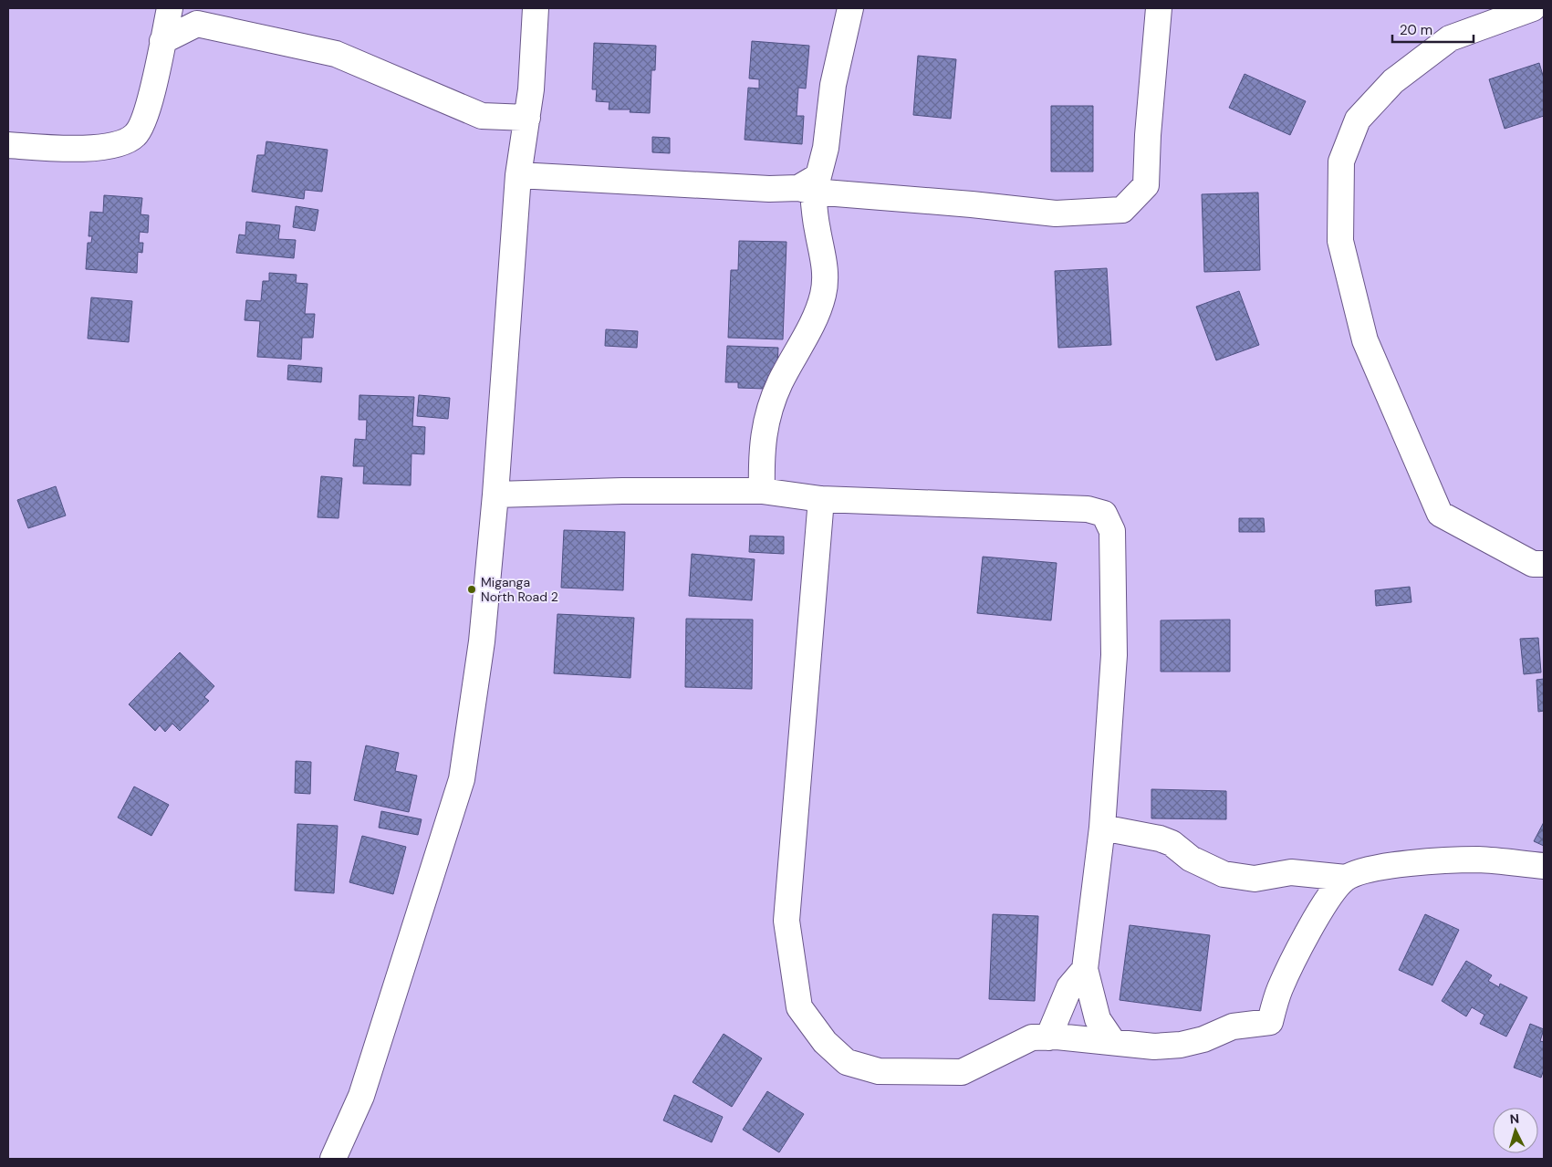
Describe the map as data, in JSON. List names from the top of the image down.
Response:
{
  "places": ["Miganga North Road 2"],
  "scale_bar": "20 m",
  "north": "top"
}
